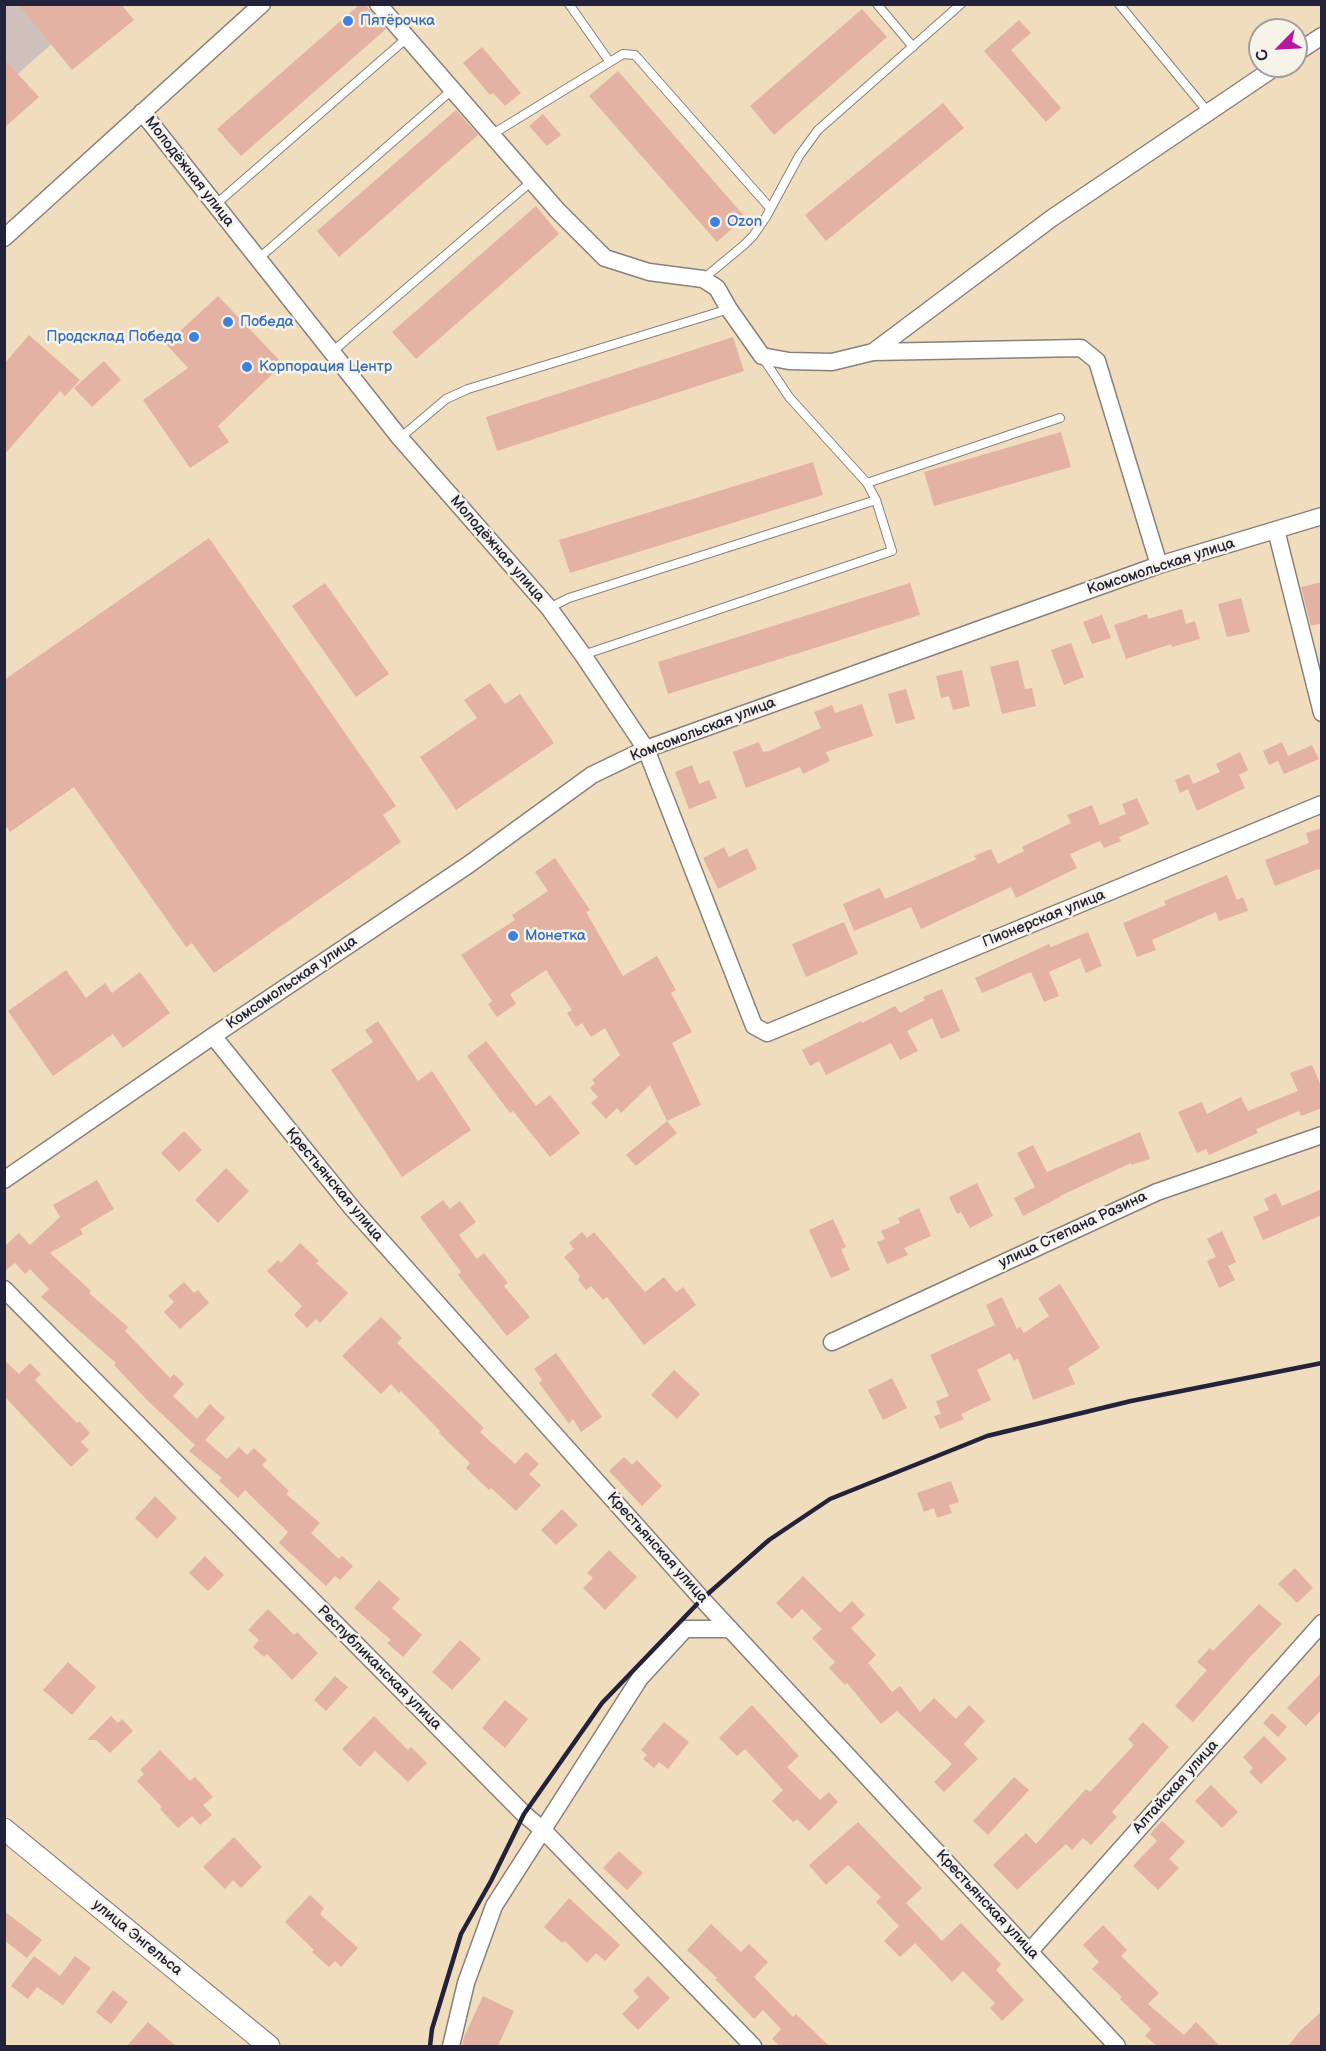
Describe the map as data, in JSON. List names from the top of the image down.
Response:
{
  "streets": {
    "street": [
      "Молодёжная улица",
      "Комсомольская улица",
      "Пионерская улица",
      "Крестьянская улица",
      "улица Степана Разина",
      "Республиканская улица",
      "Алтайская улица",
      "улица Энгельса"
    ]
  },
  "crossings": [
    ["Молодёжная улица", "Комсомольская улица"],
    ["Молодёжная улица", "Пионерская улица"],
    ["Комсомольская улица", "Крестьянская улица"],
    ["Крестьянская улица", "Алтайская улица"]
  ],
  "places": [
    "Пятёрочка",
    "Ozon",
    "Победа",
    "Продсклад Победа",
    "Корпорация Центр",
    "Монетка"
  ],
  "north": "bottom left"
}
